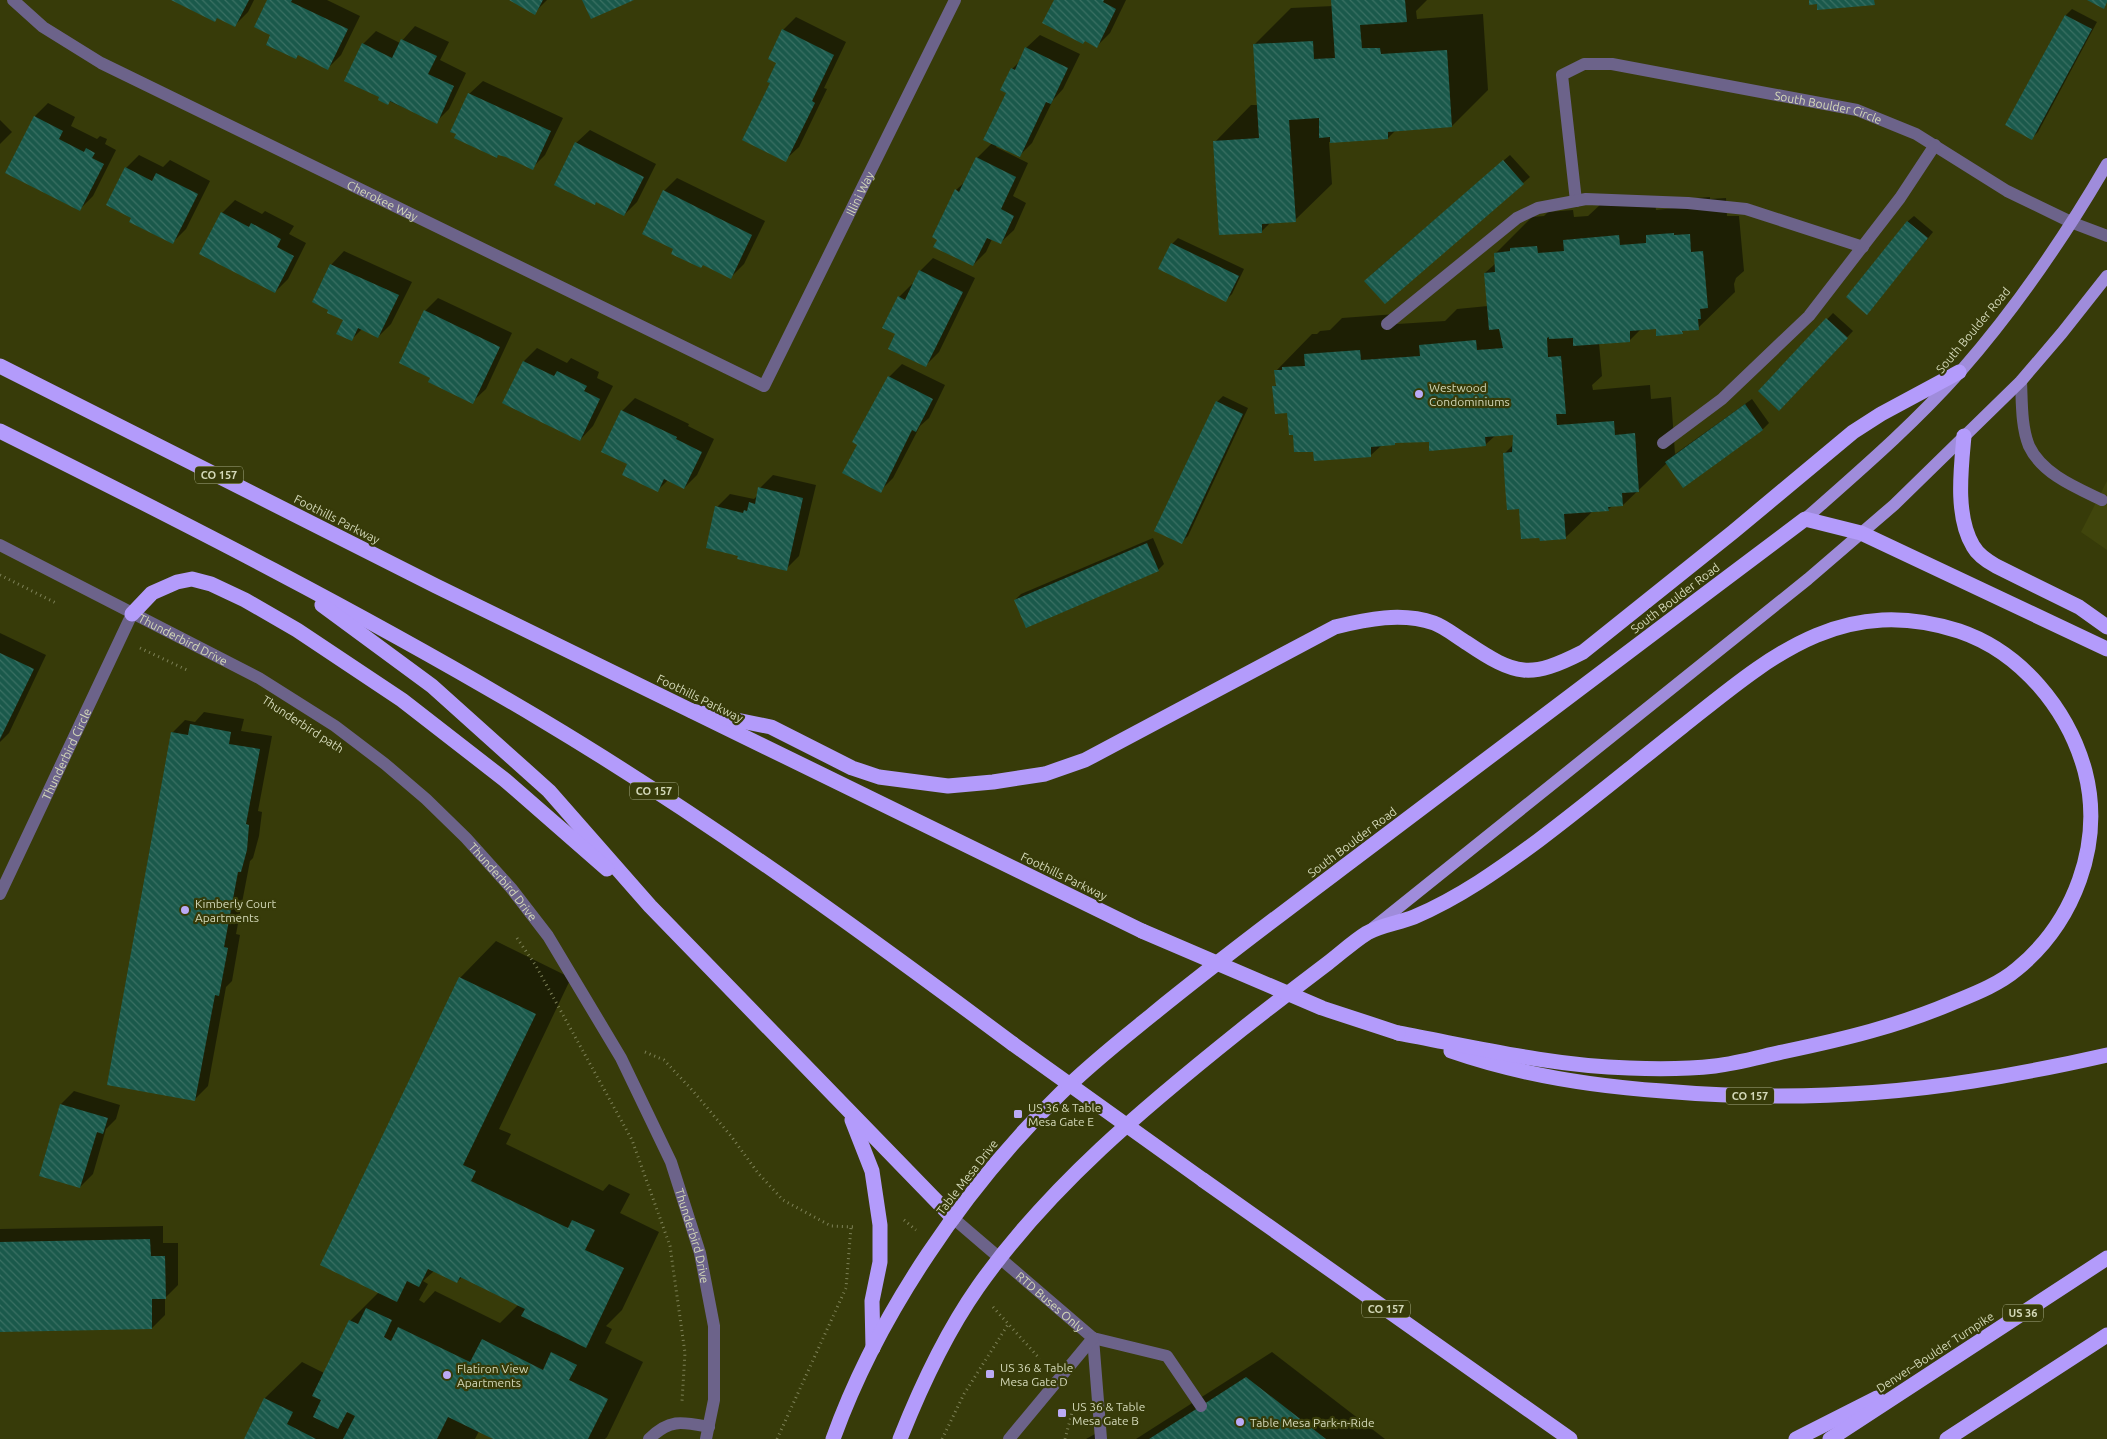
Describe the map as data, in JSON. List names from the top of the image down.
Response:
{
  "streets": {
    "highway": [
      "South Boulder Road",
      "CO 157",
      "Foothills Parkway",
      "Table Mesa Drive",
      "US 36",
      "Denver–Boulder Turnpike"
    ],
    "street": [
      "South Boulder Circle",
      "Illini Way",
      "Cherokee Way",
      "Thunderbird Drive",
      "Thunderbird Circle",
      "RTD Buses Only"
    ]
  },
  "crossings": [
    ["South Boulder Circle", "South Boulder Road"],
    ["Illini Way", "Cherokee Way"],
    ["South Boulder Road", "Table Mesa Drive"],
    ["CO 157", "Foothills Parkway"],
    ["Thunderbird Drive", "Thunderbird Circle"],
    ["Table Mesa Drive", "RTD Buses Only"]
  ],
  "places": {
    "other": [
      "Westwood Condominiums",
      "Kimberly Court Apartments",
      "Flatiron View Apartments",
      "Table Mesa Park-n-Ride"
    ],
    "transit": ["US 36 & Table Mesa Gate E", "US 36 & Table Mesa Gate D", "US 36 & Table Mesa Gate B"]
  }
}
